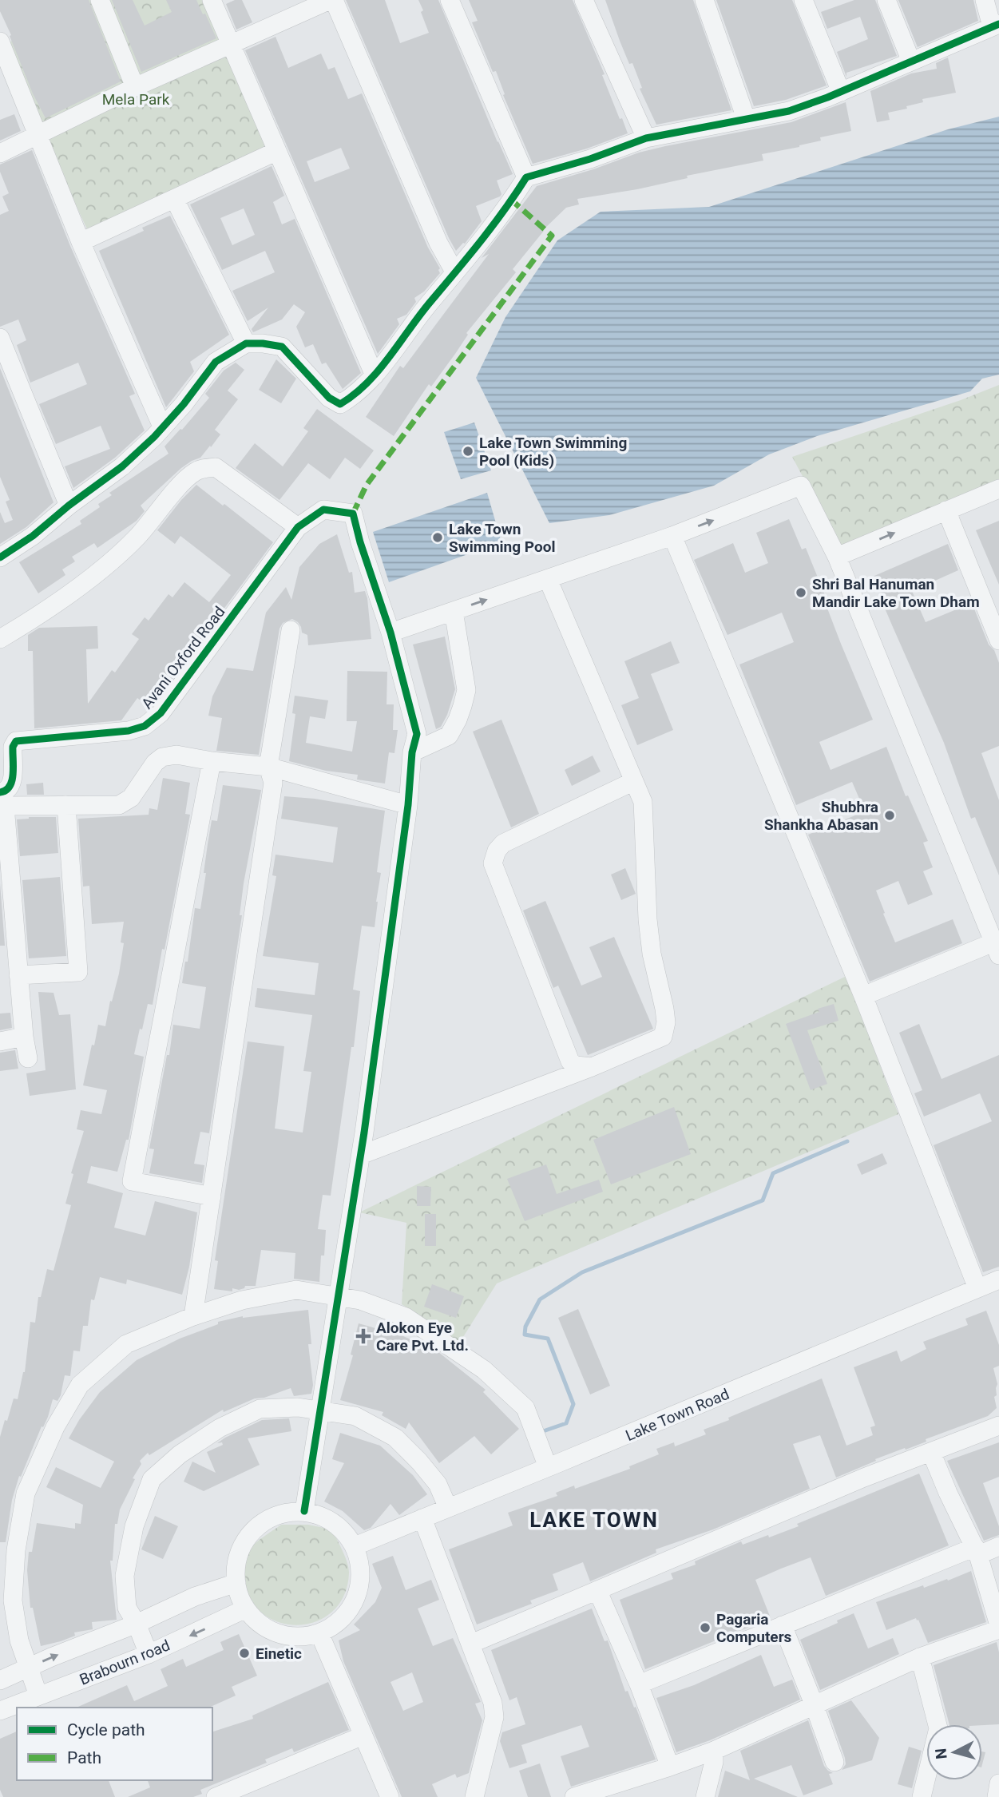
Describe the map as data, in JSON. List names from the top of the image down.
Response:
{
  "streets": {
    "street": ["Avani Oxford Road", "Lake Town Road", "Brabourn road"]
  },
  "crossings": [
    ["Lake Town Road", "Brabourn road"]
  ],
  "districts": ["LAKE TOWN"],
  "parks": ["Mela Park"],
  "places": {
    "other": [
      "Lake Town Swimming Pool (Kids)",
      "Lake Town Swimming Pool",
      "Shri Bal Hanuman Mandir Lake Town Dham",
      "Shubhra Shankha Abasan",
      "Pagaria Computers",
      "Einetic"
    ],
    "health": ["Alokon Eye Care Pvt. Ltd."]
  },
  "legend": ["Cycle path", "Path"],
  "north": "left"
}
